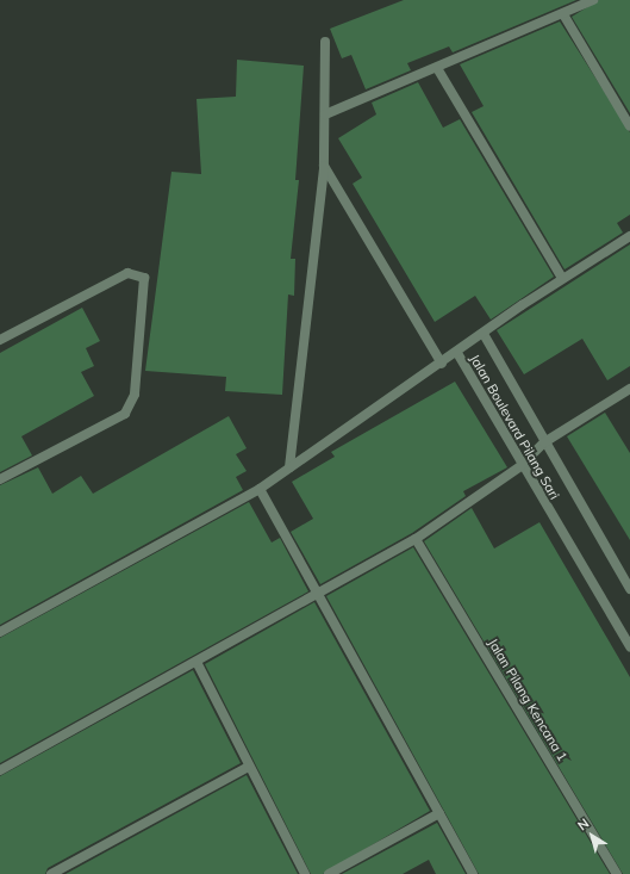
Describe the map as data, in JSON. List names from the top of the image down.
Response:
{
  "streets": {
    "street": ["Jalan Boulevard Pilang Sari", "Jalan Pilang Kencana 1"]
  },
  "north": "top left"
}
